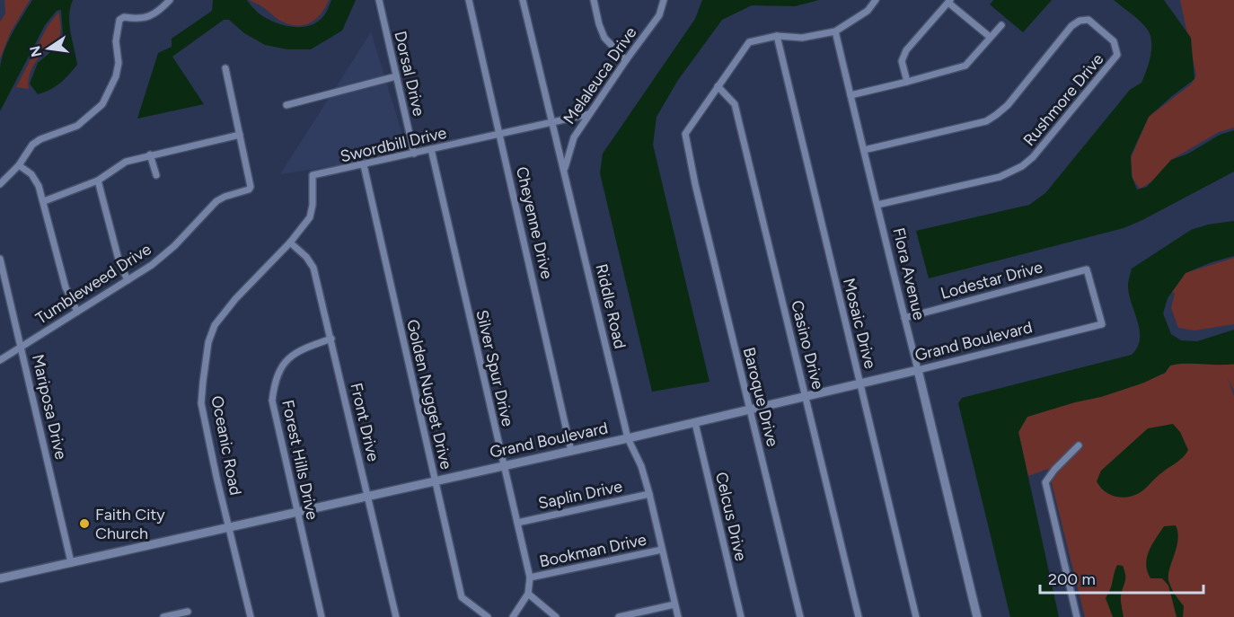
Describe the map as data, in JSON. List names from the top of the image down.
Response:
{
  "streets": {
    "street": [
      "Dorsal Drive",
      "Melaleuca Drive",
      "Rushmore Drive",
      "Swordbill Drive",
      "Cheyenne Drive",
      "Flora Avenue",
      "Lodestar Drive",
      "Tumbleweed Drive",
      "Riddle Road",
      "Mosaic Drive",
      "Grand Boulevard",
      "Casino Drive",
      "Silver Spur Drive",
      "Golden Nugget Drive",
      "Baroque Drive",
      "Mariposa Drive",
      "Front Drive",
      "Oceanic Road",
      "Forest Hills Drive",
      "Saplin Drive",
      "Celcus Drive",
      "Bookman Drive"
    ]
  },
  "crossings": [
    ["Dorsal Drive", "Swordbill Drive"],
    ["Melaleuca Drive", "Swordbill Drive"],
    ["Melaleuca Drive", "Riddle Road"],
    ["Rushmore Drive", "Flora Avenue"],
    ["Swordbill Drive", "Cheyenne Drive"],
    ["Swordbill Drive", "Riddle Road"],
    ["Swordbill Drive", "Silver Spur Drive"],
    ["Swordbill Drive", "Golden Nugget Drive"],
    ["Swordbill Drive", "Front Drive"],
    ["Swordbill Drive", "Oceanic Road"],
    ["Cheyenne Drive", "Grand Boulevard"],
    ["Flora Avenue", "Lodestar Drive"],
    ["Flora Avenue", "Grand Boulevard"],
    ["Flora Avenue", "Baroque Drive"],
    ["Lodestar Drive", "Grand Boulevard"],
    ["Tumbleweed Drive", "Mariposa Drive"],
    ["Riddle Road", "Grand Boulevard"],
    ["Riddle Road", "Saplin Drive"],
    ["Riddle Road", "Bookman Drive"],
    ["Mosaic Drive", "Grand Boulevard"],
    ["Mosaic Drive", "Baroque Drive"],
    ["Grand Boulevard", "Casino Drive"],
    ["Grand Boulevard", "Silver Spur Drive"],
    ["Grand Boulevard", "Golden Nugget Drive"],
    ["Grand Boulevard", "Baroque Drive"],
    ["Grand Boulevard", "Mariposa Drive"],
    ["Grand Boulevard", "Front Drive"],
    ["Grand Boulevard", "Oceanic Road"],
    ["Grand Boulevard", "Forest Hills Drive"],
    ["Grand Boulevard", "Celcus Drive"],
    ["Casino Drive", "Baroque Drive"],
    ["Silver Spur Drive", "Saplin Drive"],
    ["Silver Spur Drive", "Bookman Drive"],
    ["Front Drive", "Oceanic Road"],
    ["Front Drive", "Forest Hills Drive"]
  ],
  "places": ["Faith City Church"],
  "scale_bar": "200 m",
  "north": "left"
}
